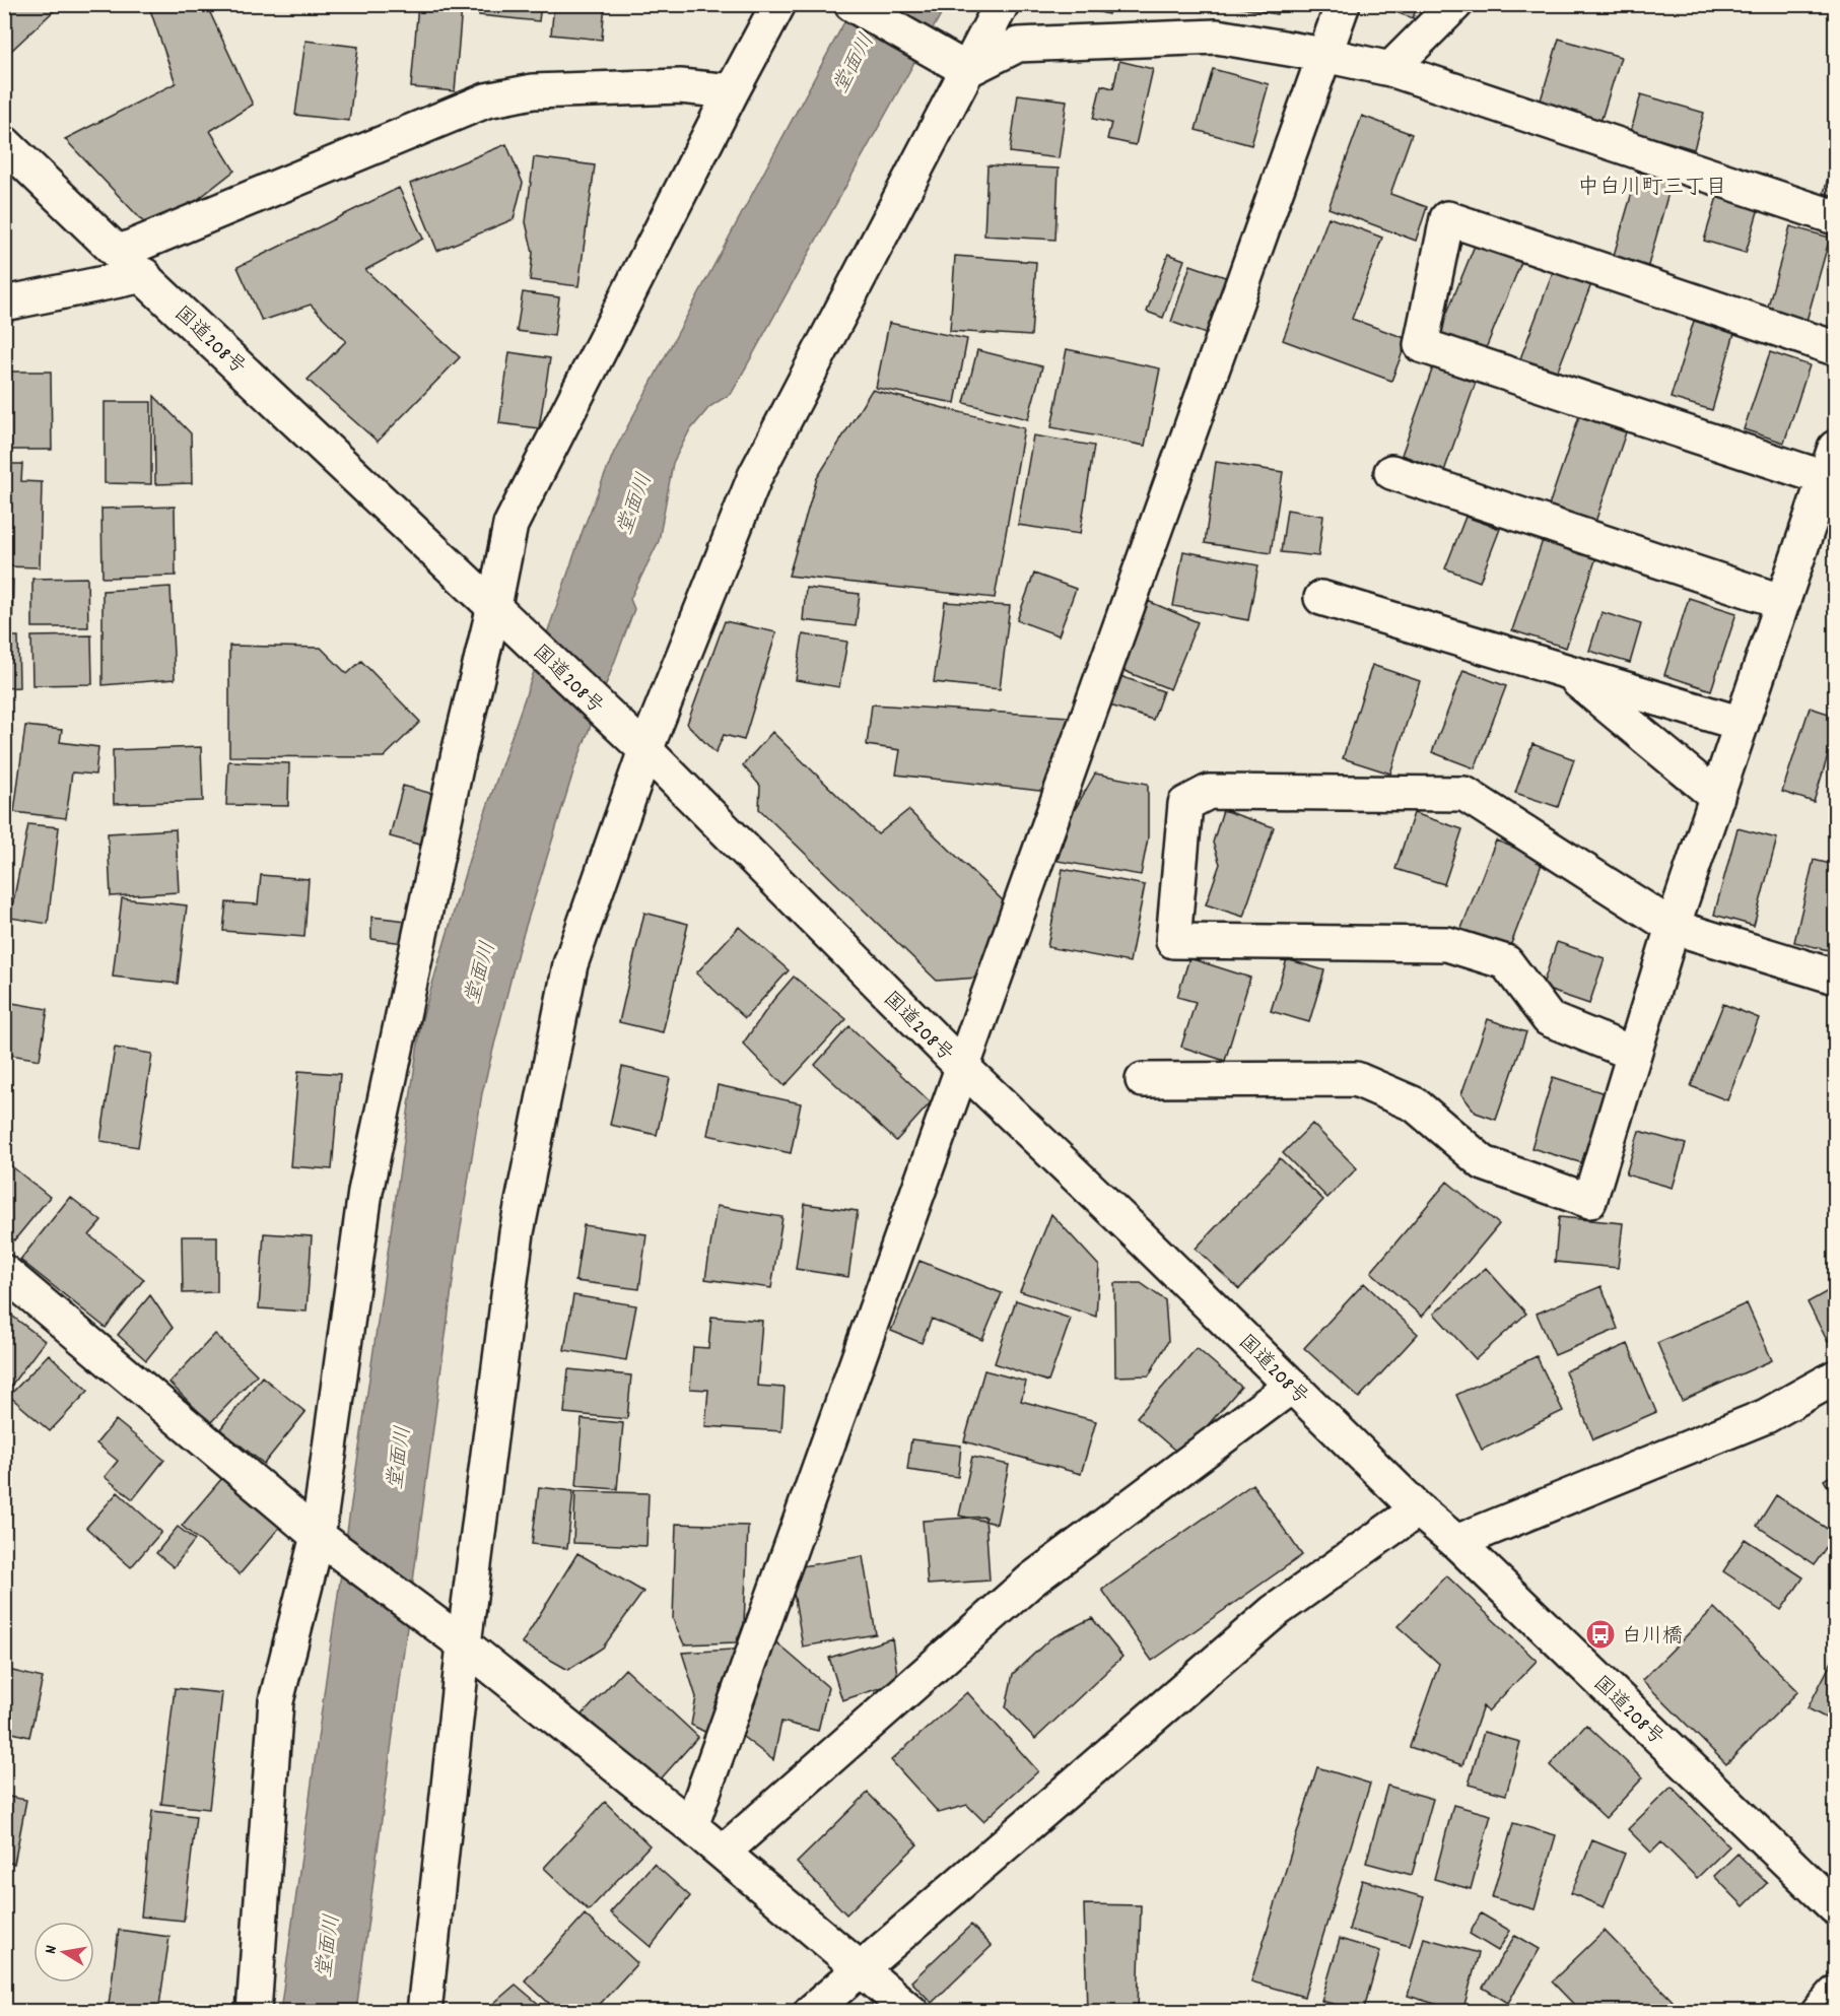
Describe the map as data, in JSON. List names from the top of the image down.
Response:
{
  "streets": {
    "main road": ["国道208号"]
  },
  "districts": ["中白川町三丁目"],
  "water": ["堂面川"],
  "places": {
    "bus stop": ["白川橋"]
  },
  "north": "left"
}
